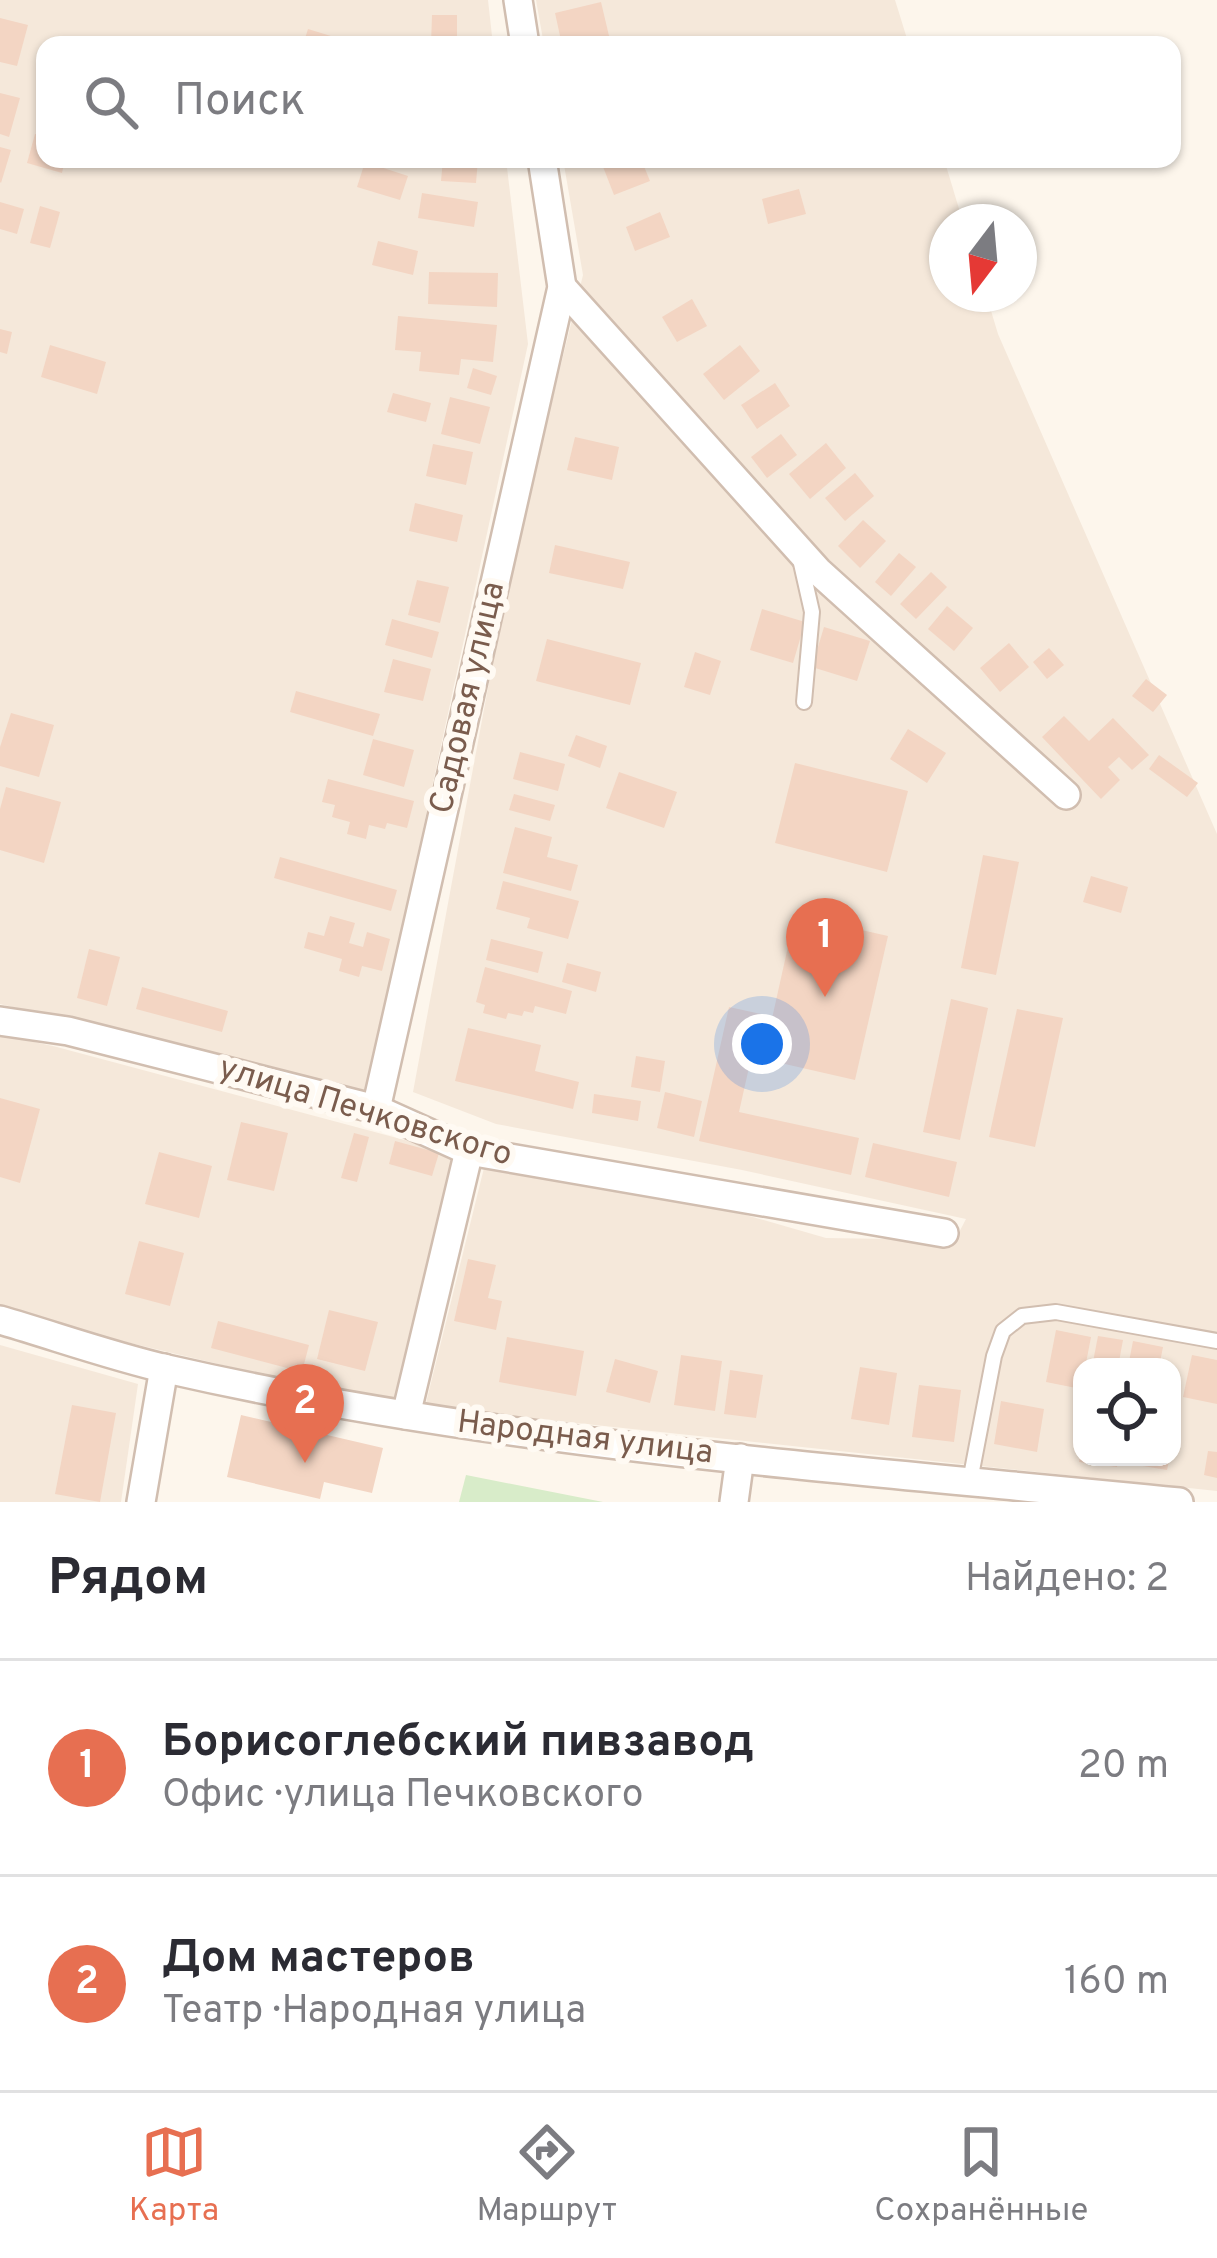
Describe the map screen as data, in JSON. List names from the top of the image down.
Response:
{
  "streets": {
    "street": ["Садовая улица", "улица Печковского", "Народная улица"]
  },
  "crossings": [
    ["Садовая улица", "улица Печковского"]
  ],
  "north": "bottom",
  "page": {
    "search": "Поиск",
    "pins": ["1", "2"],
    "heading": ["Рядом", "Найдено: 2"],
    "list": [
      {
        "mark": "1",
        "name": "Борисоглебский пивзавод",
        "note": "Офис · улица Печковского",
        "value": "20 m"
      },
      {
        "mark": "2",
        "name": "Дом мастеров",
        "note": "Театр · Народная улица",
        "value": "160 m"
      }
    ],
    "nav": ["Карта", "Маршрут", "Сохранённые"]
  }
}
